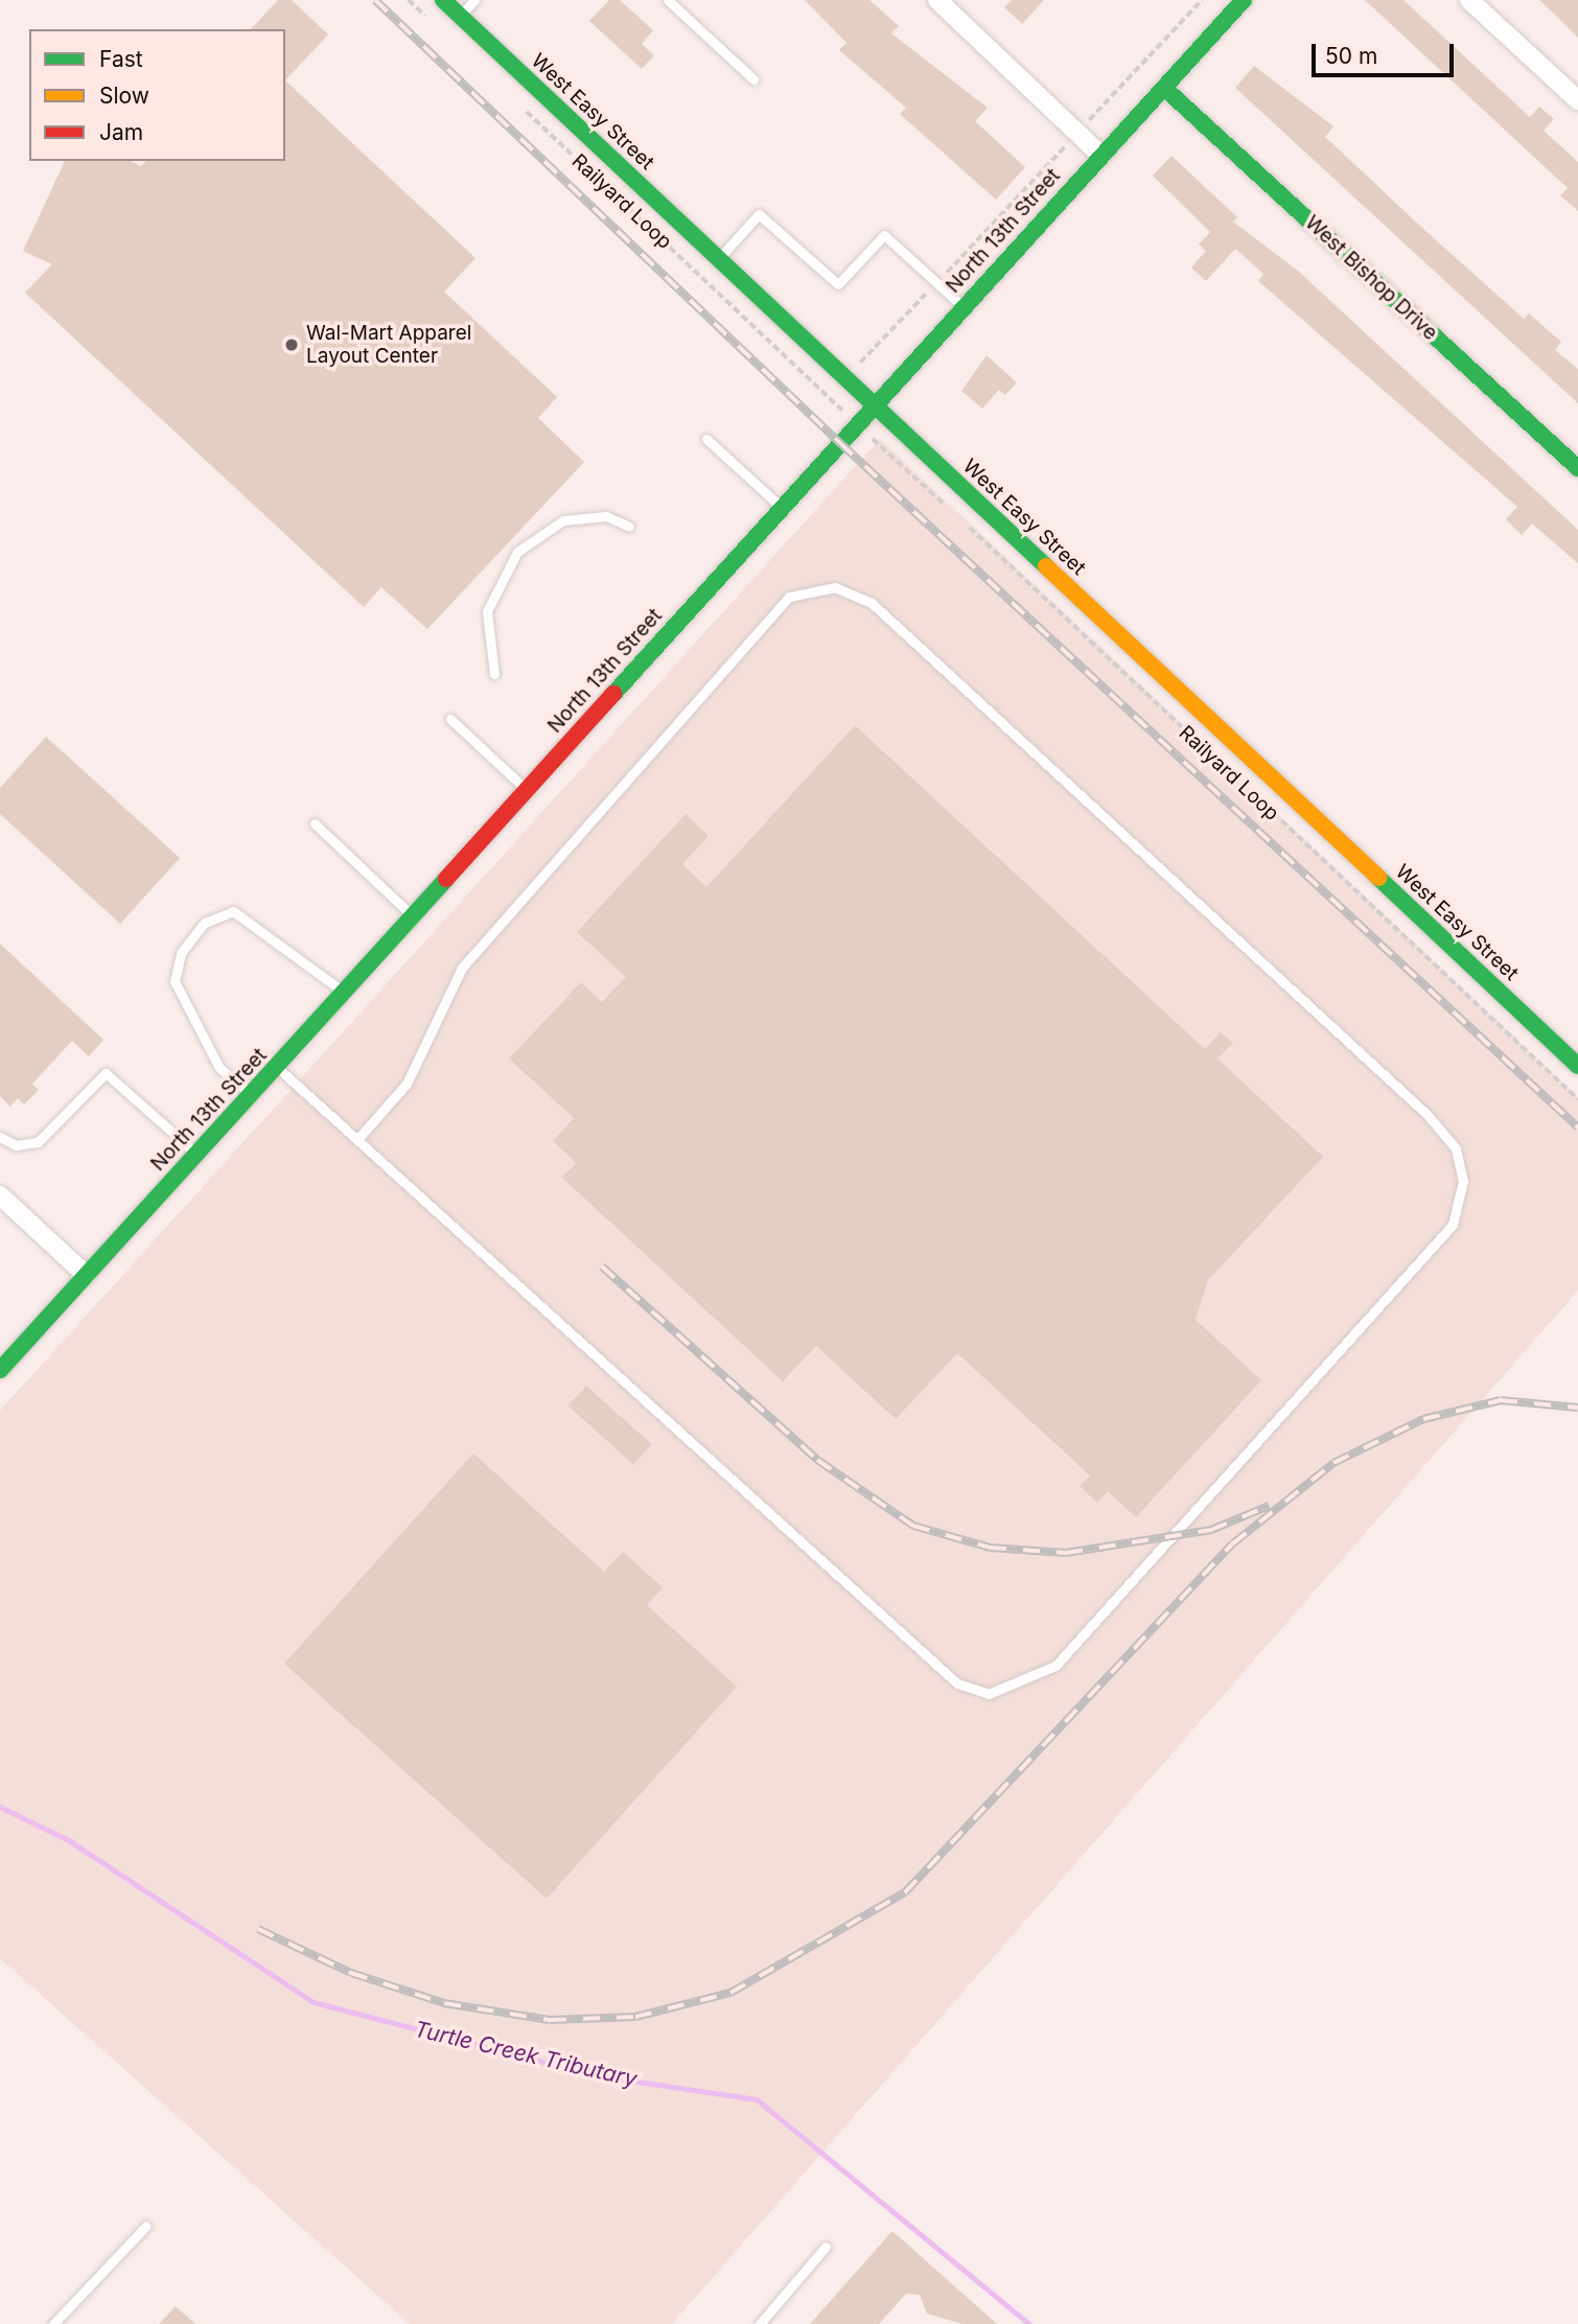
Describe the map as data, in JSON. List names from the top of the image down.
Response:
{
  "streets": {
    "street": ["West Easy Street", "North 13th Street", "West Bishop Drive"],
    "path": ["Railyard Loop"]
  },
  "crossings": [
    ["West Easy Street", "North 13th Street"],
    ["North 13th Street", "West Bishop Drive"]
  ],
  "water": ["Turtle Creek Tributary"],
  "places": ["Wal-Mart Apparel Layout Center"],
  "legend": ["Fast", "Slow", "Jam"],
  "scale_bar": "50 m"
}
